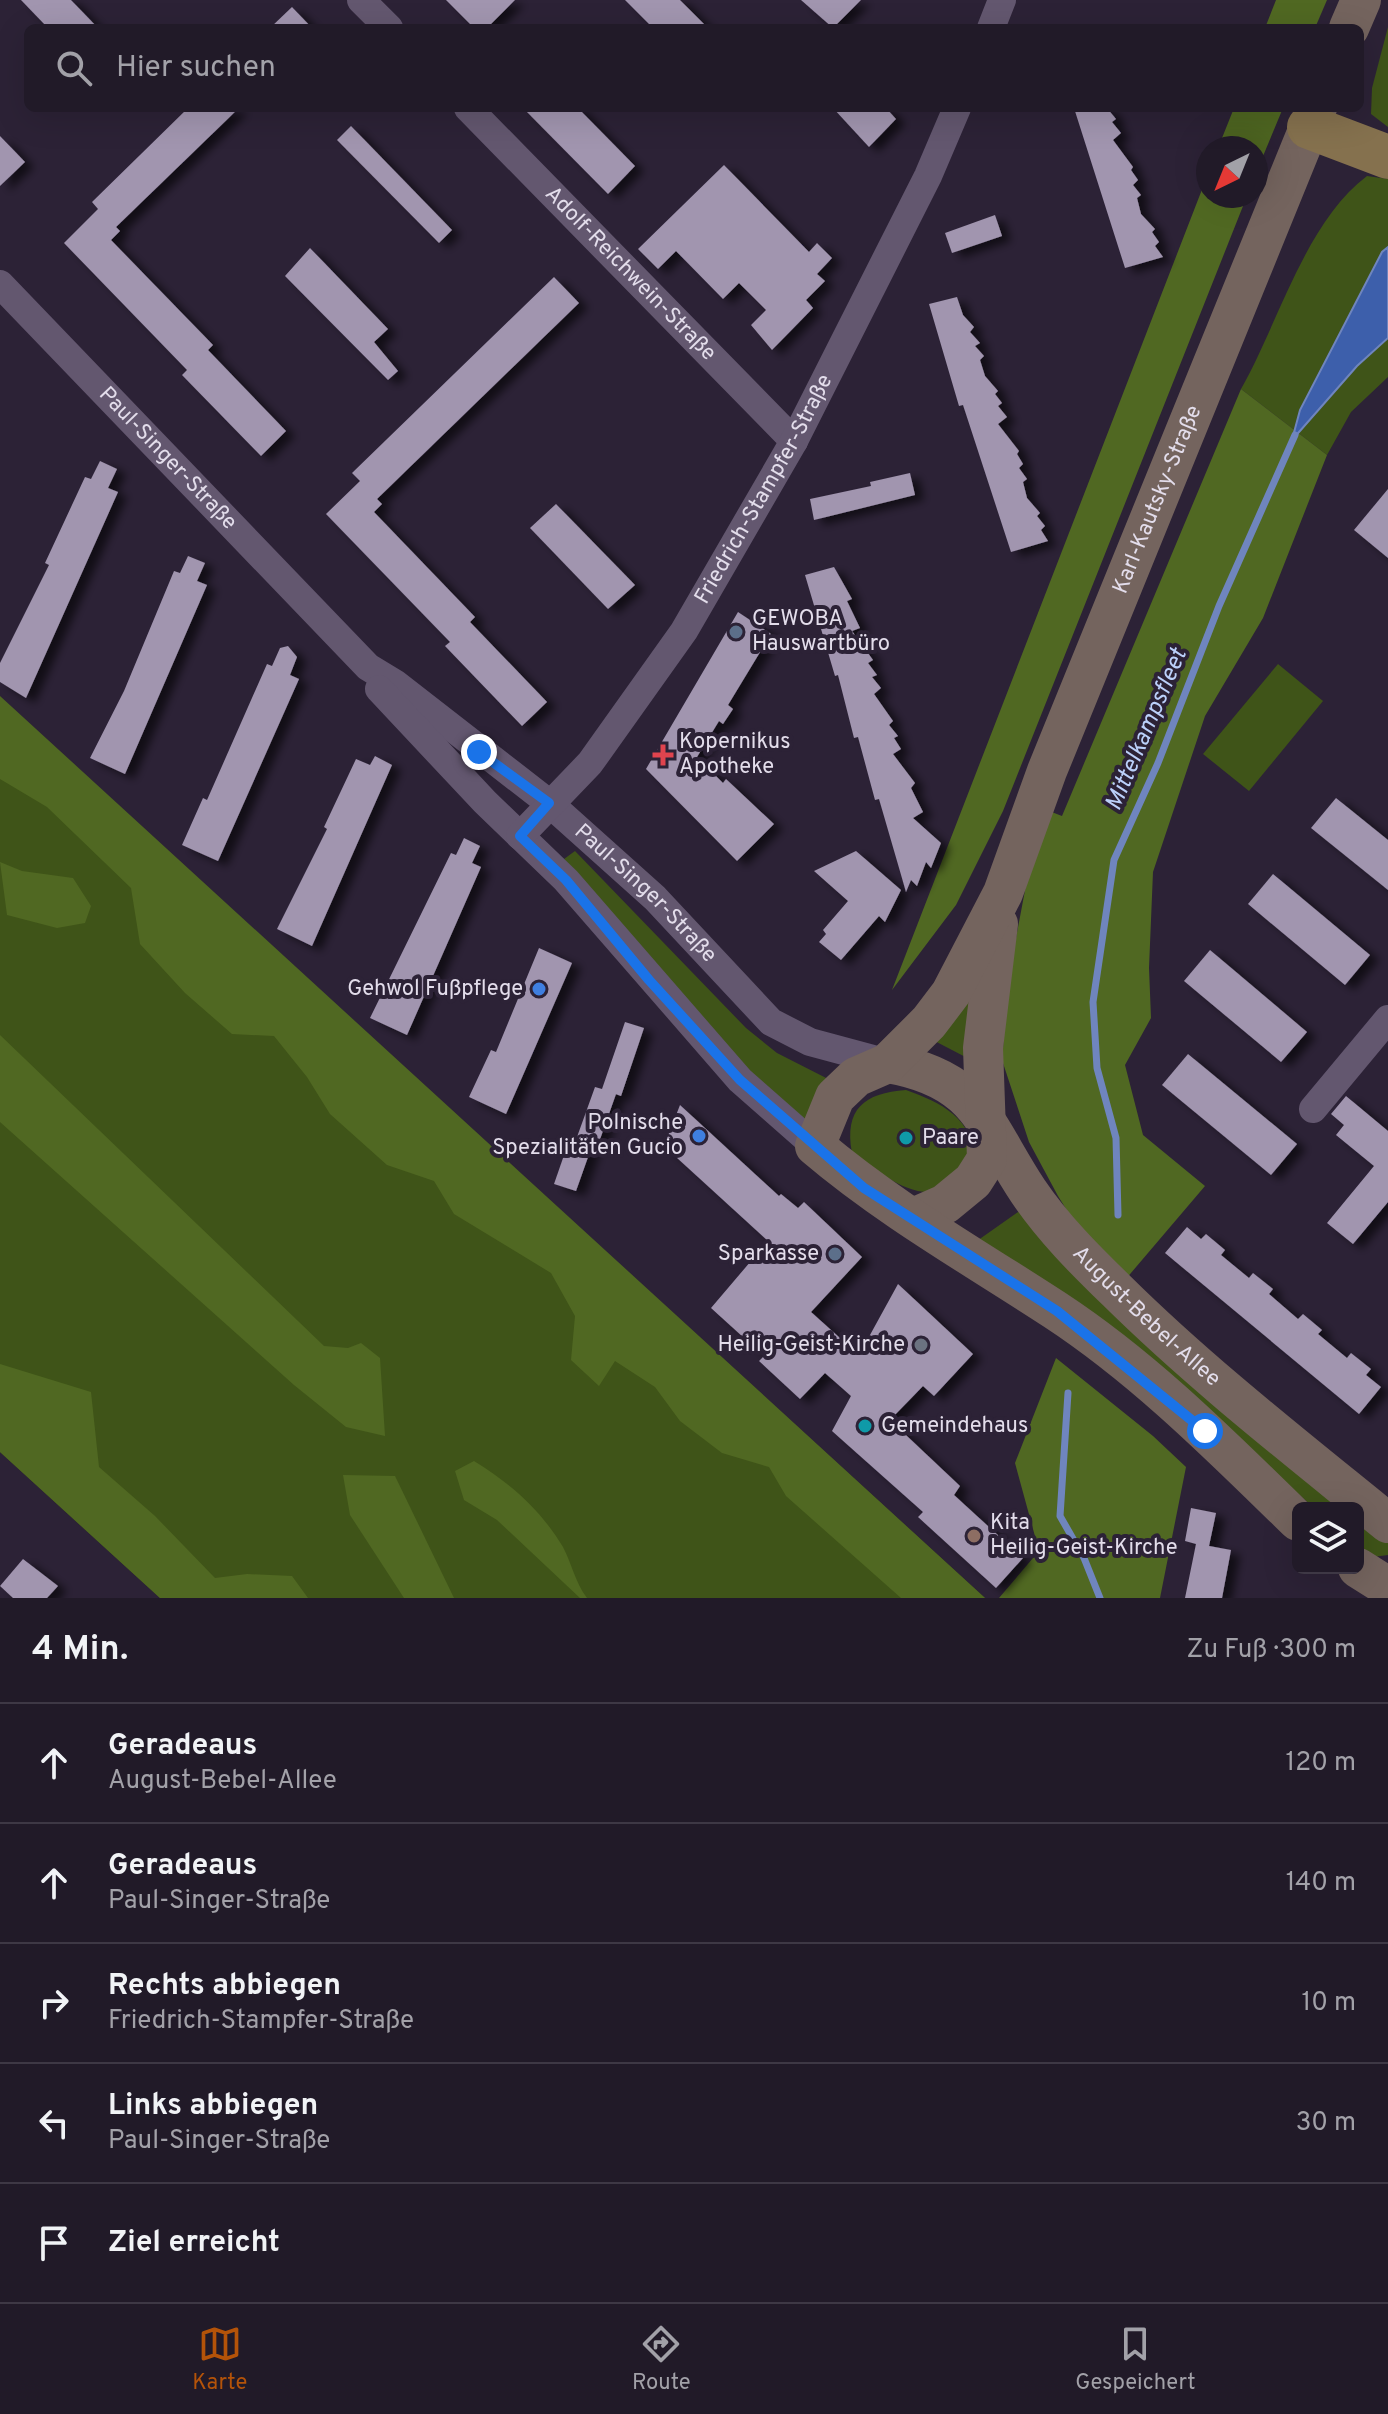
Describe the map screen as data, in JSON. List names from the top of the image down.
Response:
{
  "streets": {
    "street": [
      "Adolf-Reichwein-Straße",
      "Paul-Singer-Straße",
      "Friedrich-Stampfer-Straße",
      "Karl-Kautsky-Straße",
      "August-Bebel-Allee"
    ]
  },
  "crossings": [
    ["Adolf-Reichwein-Straße", "Friedrich-Stampfer-Straße"],
    ["Paul-Singer-Straße", "Friedrich-Stampfer-Straße"],
    ["Paul-Singer-Straße", "Karl-Kautsky-Straße"],
    ["Paul-Singer-Straße", "August-Bebel-Allee"],
    ["Karl-Kautsky-Straße", "August-Bebel-Allee"]
  ],
  "water": ["Mittelkampsfleet"],
  "places": {
    "other": [
      "GEWOBA Hauswartbüro",
      "Gehwol Fußpflege",
      "Polnische Spezialitäten Gucio",
      "Paare",
      "Sparkasse",
      "Heilig-Geist-Kirche",
      "Gemeindehaus",
      "Kita Heilig-Geist-Kirche"
    ],
    "health": ["Kopernikus Apotheke"]
  },
  "north": "bottom left",
  "page": {
    "search": "Hier suchen",
    "heading": ["4 Min.", "Zu Fuß · 300 m"],
    "list": [
      ["Geradeaus", "August-Bebel-Allee", "120 m"],
      ["Geradeaus", "Paul-Singer-Straße", "140 m"],
      ["Rechts abbiegen", "Friedrich-Stampfer-Straße", "10 m"],
      ["Links abbiegen", "Paul-Singer-Straße", "30 m"],
      "Ziel erreicht"
    ],
    "nav": ["Karte", "Route", "Gespeichert"]
  }
}
